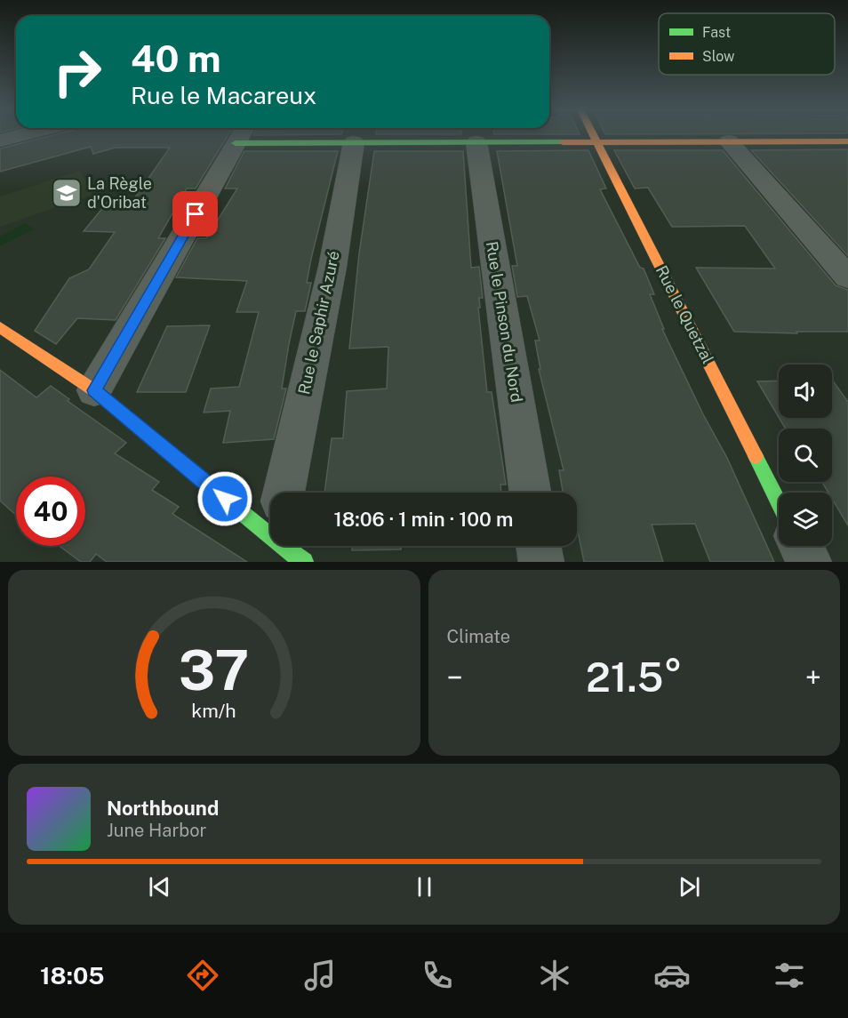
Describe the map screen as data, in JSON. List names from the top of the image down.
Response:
{
  "streets": {
    "street": ["Rue le Quetzal", "Rue le Pinson du Nord", "Rue le Saphir Azuré"]
  },
  "places": {
    "school or university": ["La Règle d'Oribat"]
  },
  "legend": ["Fast", "Slow"],
  "page": {
    "turn": ["40 m", "Rue le Macareux"],
    "limit": "40",
    "trip": "18:06 · 1 min · 100 m",
    "tile": "Climate",
    "heat": ["−", "21.5°", "+"],
    "song": ["Northbound", "June Harbor"],
    "tabs": "18:05",
    "gauge": ["37", "km/h"]
  }
}
